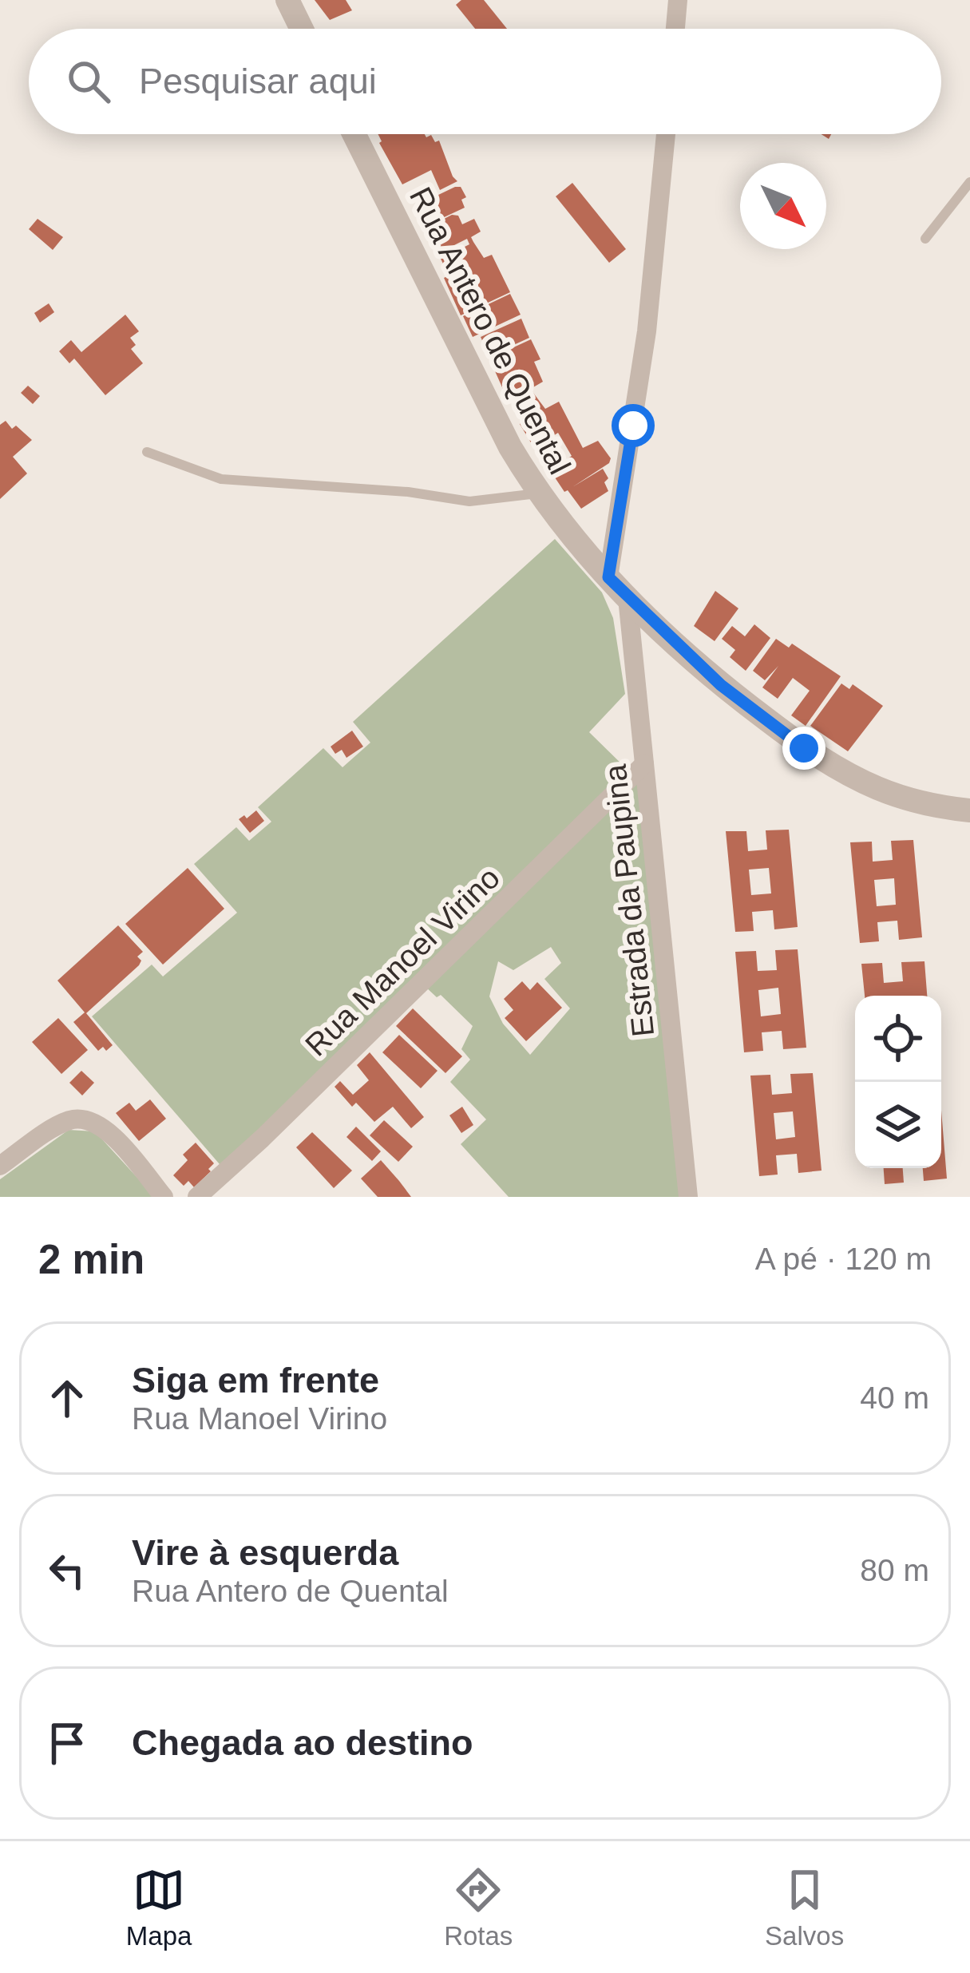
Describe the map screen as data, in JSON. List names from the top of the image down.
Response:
{
  "streets": {
    "street": ["Rua Antero de Quental", "Estrada da Paupina", "Rua Manoel Virino"]
  },
  "crossings": [
    ["Rua Antero de Quental", "Estrada da Paupina"],
    ["Estrada da Paupina", "Rua Manoel Virino"]
  ],
  "north": "bottom right",
  "page": {
    "search": "Pesquisar aqui",
    "heading": ["2 min", "A pé · 120 m"],
    "list": [
      ["Siga em frente", "Rua Manoel Virino", "40 m"],
      ["Vire à esquerda", "Rua Antero de Quental", "80 m"],
      "Chegada ao destino"
    ],
    "nav": ["Mapa", "Rotas", "Salvos"]
  }
}
